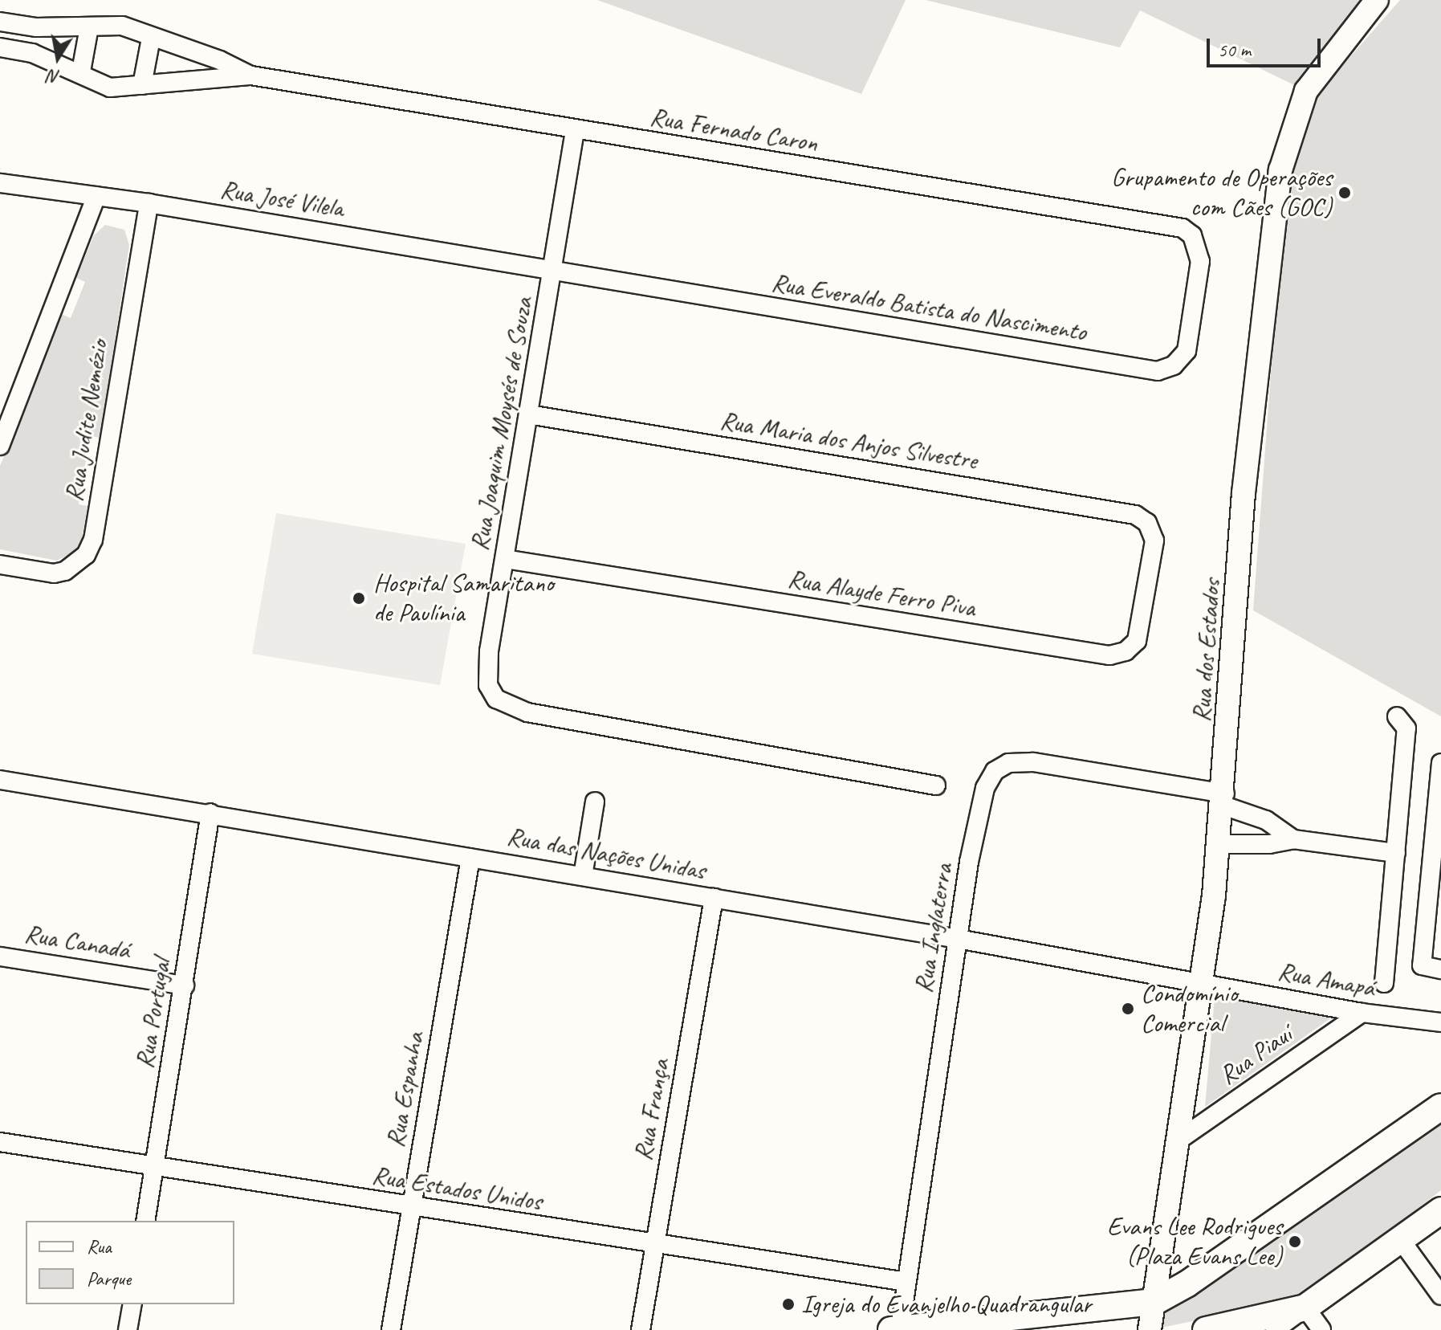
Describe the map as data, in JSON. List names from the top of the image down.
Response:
{
  "streets": {
    "street": [
      "Rua Fernado Caron",
      "Rua José Vilela",
      "Rua Everaldo Batista do Nascimento",
      "Rua Judite Nemézio",
      "Rua Joaquim Moysés de Souza",
      "Rua Maria dos Anjos Silvestre",
      "Rua Alayde Ferro Piva",
      "Rua dos Estados",
      "Rua das Nações Unidas",
      "Rua Inglaterra",
      "Rua Canadá",
      "Rua Amapá",
      "Rua Portugal",
      "Rua Piauí",
      "Rua Espanha",
      "Rua França",
      "Rua Estados Unidos"
    ]
  },
  "crossings": [
    ["Rua Fernado Caron", "Rua Everaldo Batista do Nascimento"],
    ["Rua Fernado Caron", "Rua Joaquim Moysés de Souza"],
    ["Rua José Vilela", "Rua Everaldo Batista do Nascimento"],
    ["Rua José Vilela", "Rua Judite Nemézio"],
    ["Rua José Vilela", "Rua Joaquim Moysés de Souza"],
    ["Rua Everaldo Batista do Nascimento", "Rua Joaquim Moysés de Souza"],
    ["Rua Joaquim Moysés de Souza", "Rua Maria dos Anjos Silvestre"],
    ["Rua Joaquim Moysés de Souza", "Rua Alayde Ferro Piva"],
    ["Rua Maria dos Anjos Silvestre", "Rua Alayde Ferro Piva"],
    ["Rua dos Estados", "Rua das Nações Unidas"],
    ["Rua dos Estados", "Rua Inglaterra"],
    ["Rua dos Estados", "Rua Amapá"],
    ["Rua dos Estados", "Rua Piauí"],
    ["Rua das Nações Unidas", "Rua Inglaterra"],
    ["Rua das Nações Unidas", "Rua Amapá"],
    ["Rua das Nações Unidas", "Rua Portugal"],
    ["Rua das Nações Unidas", "Rua Espanha"],
    ["Rua das Nações Unidas", "Rua França"],
    ["Rua Inglaterra", "Rua Estados Unidos"],
    ["Rua Canadá", "Rua Portugal"],
    ["Rua Amapá", "Rua Piauí"],
    ["Rua Portugal", "Rua Estados Unidos"],
    ["Rua Espanha", "Rua Estados Unidos"],
    ["Rua França", "Rua Estados Unidos"]
  ],
  "places": [
    "Grupamento de Operações com Cães (GOC)",
    "Hospital Samaritano de Paulínia",
    "Condomínio Comercial",
    "Evans Lee Rodrigues (Plaza Evans Lee)",
    "Igreja do Evanjelho Quadrangular"
  ],
  "legend": ["Rua", "Parque"],
  "scale_bar": "50 m",
  "north": "bottom"
}
